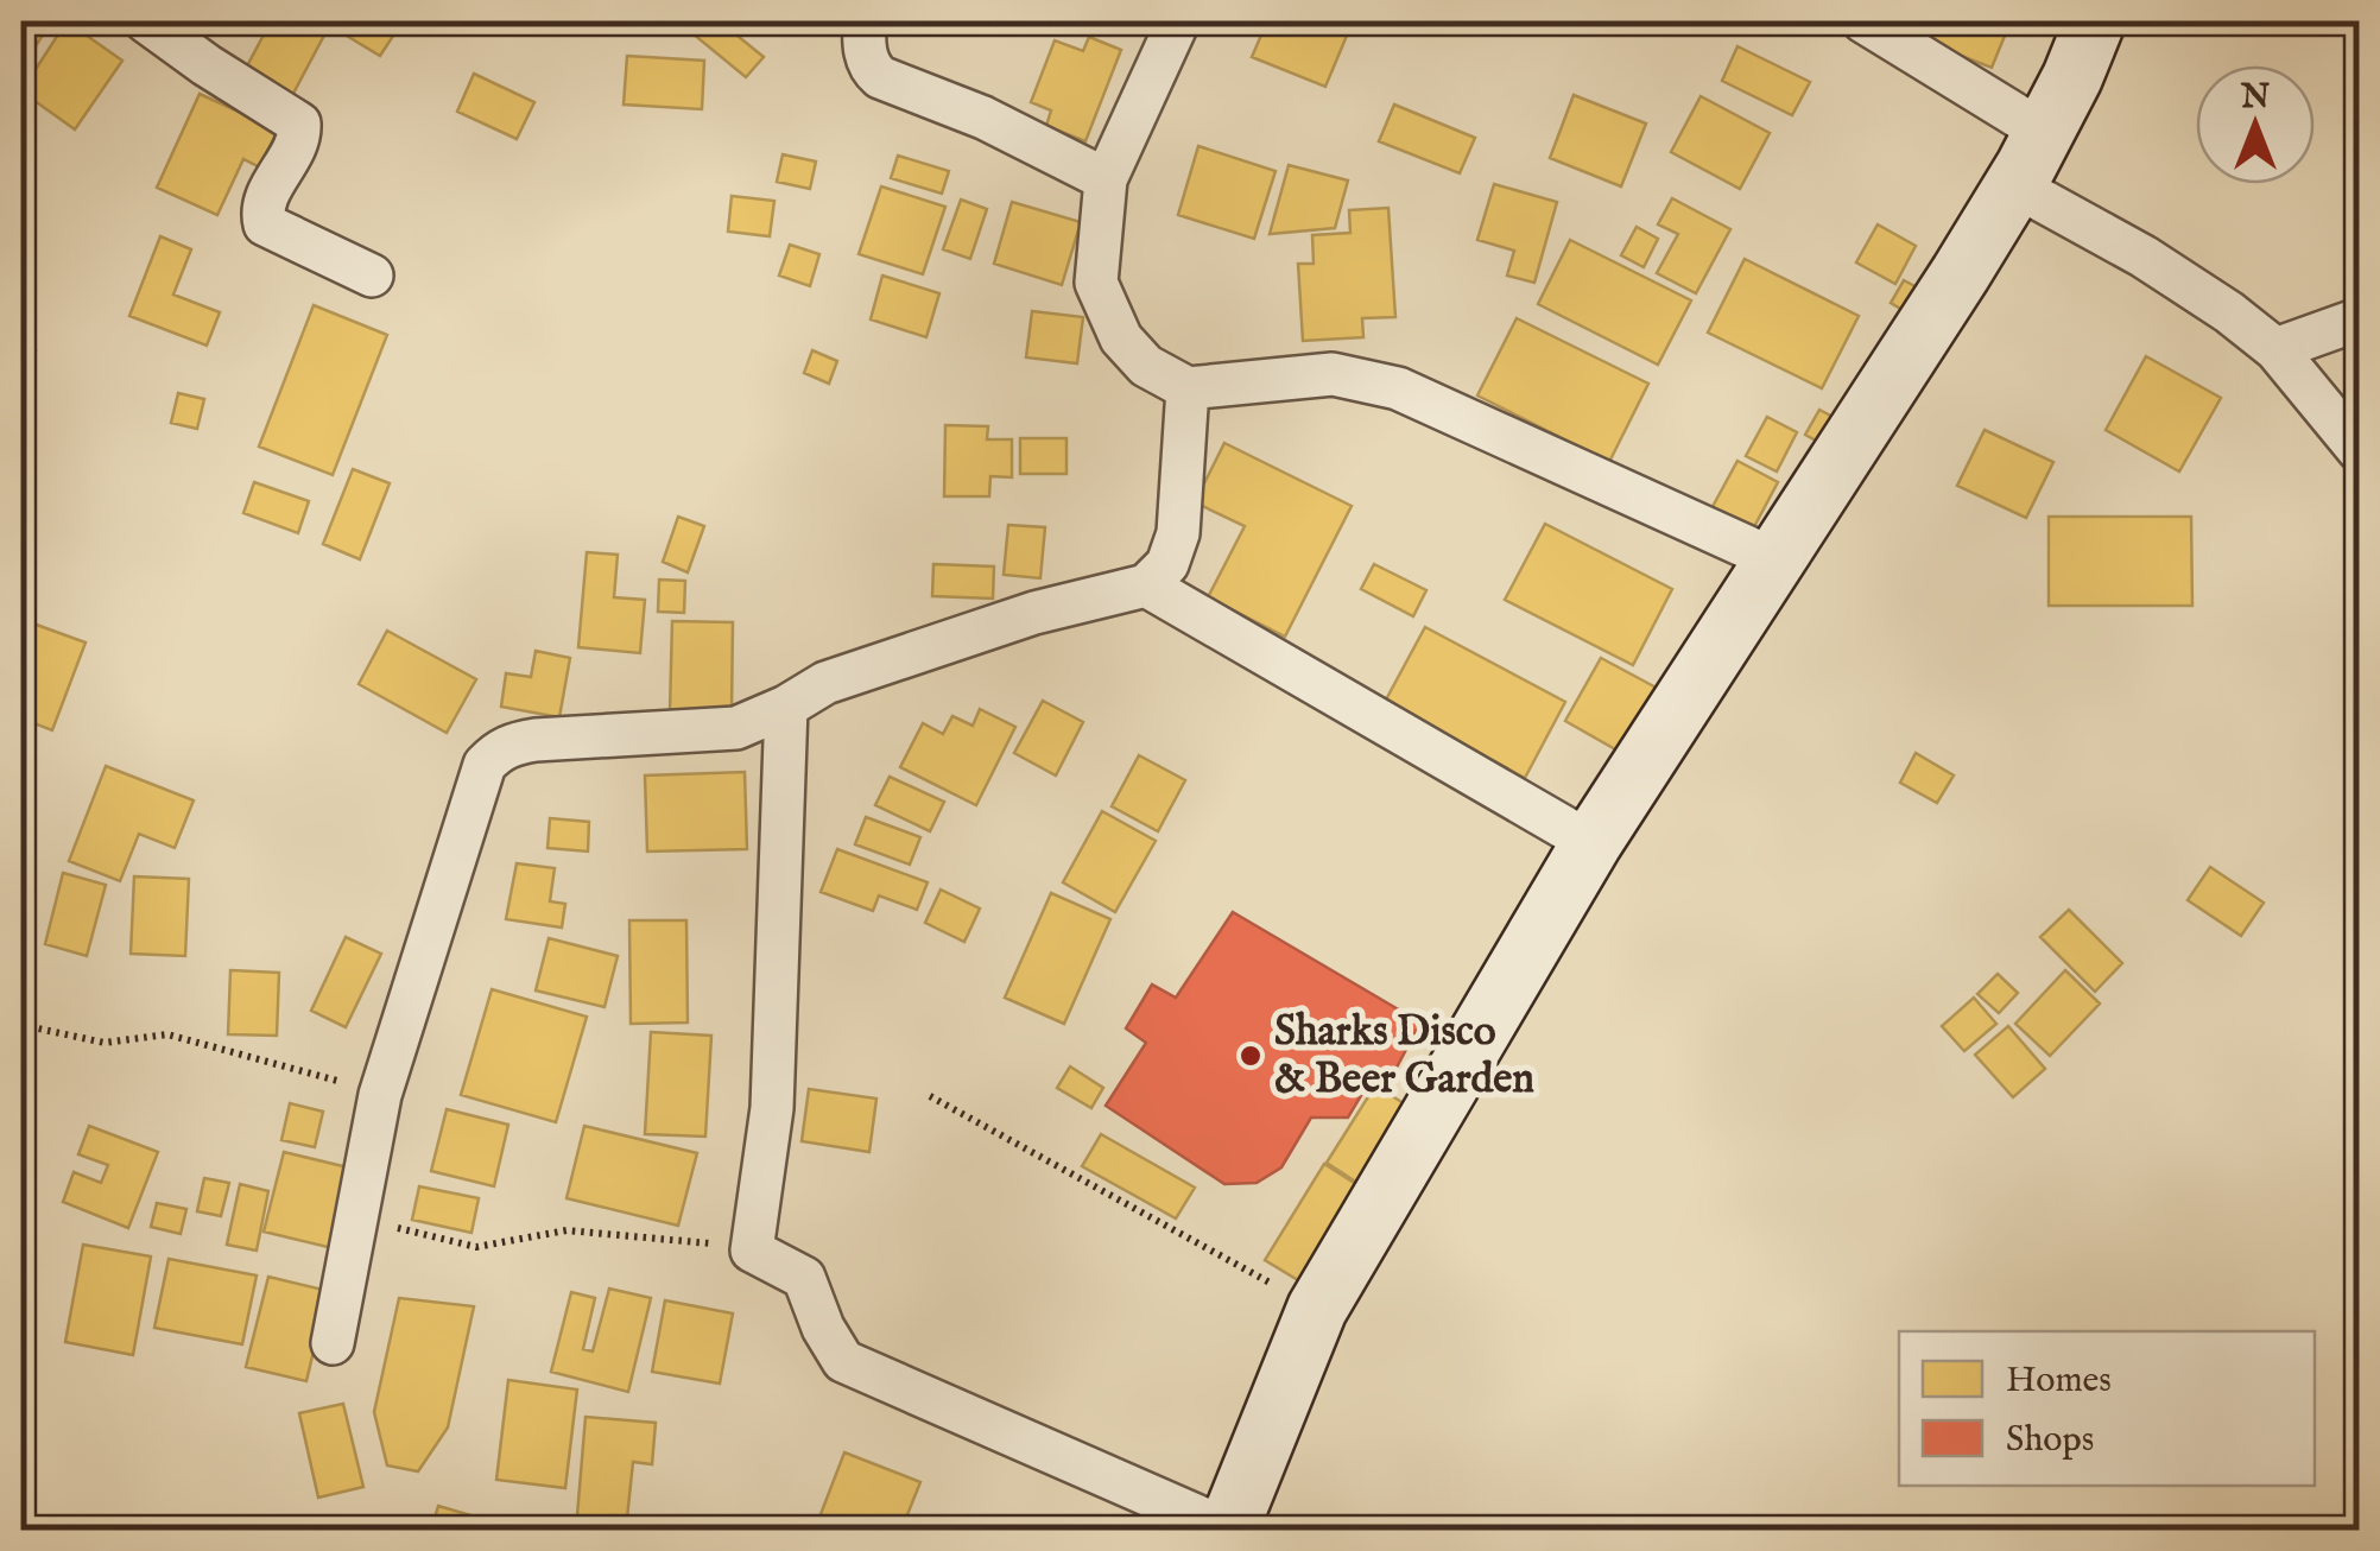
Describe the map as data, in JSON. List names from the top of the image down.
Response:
{
  "places": ["Sharks Disco & Beer Garden"],
  "legend": ["Homes", "Shops"],
  "north": "top"
}
